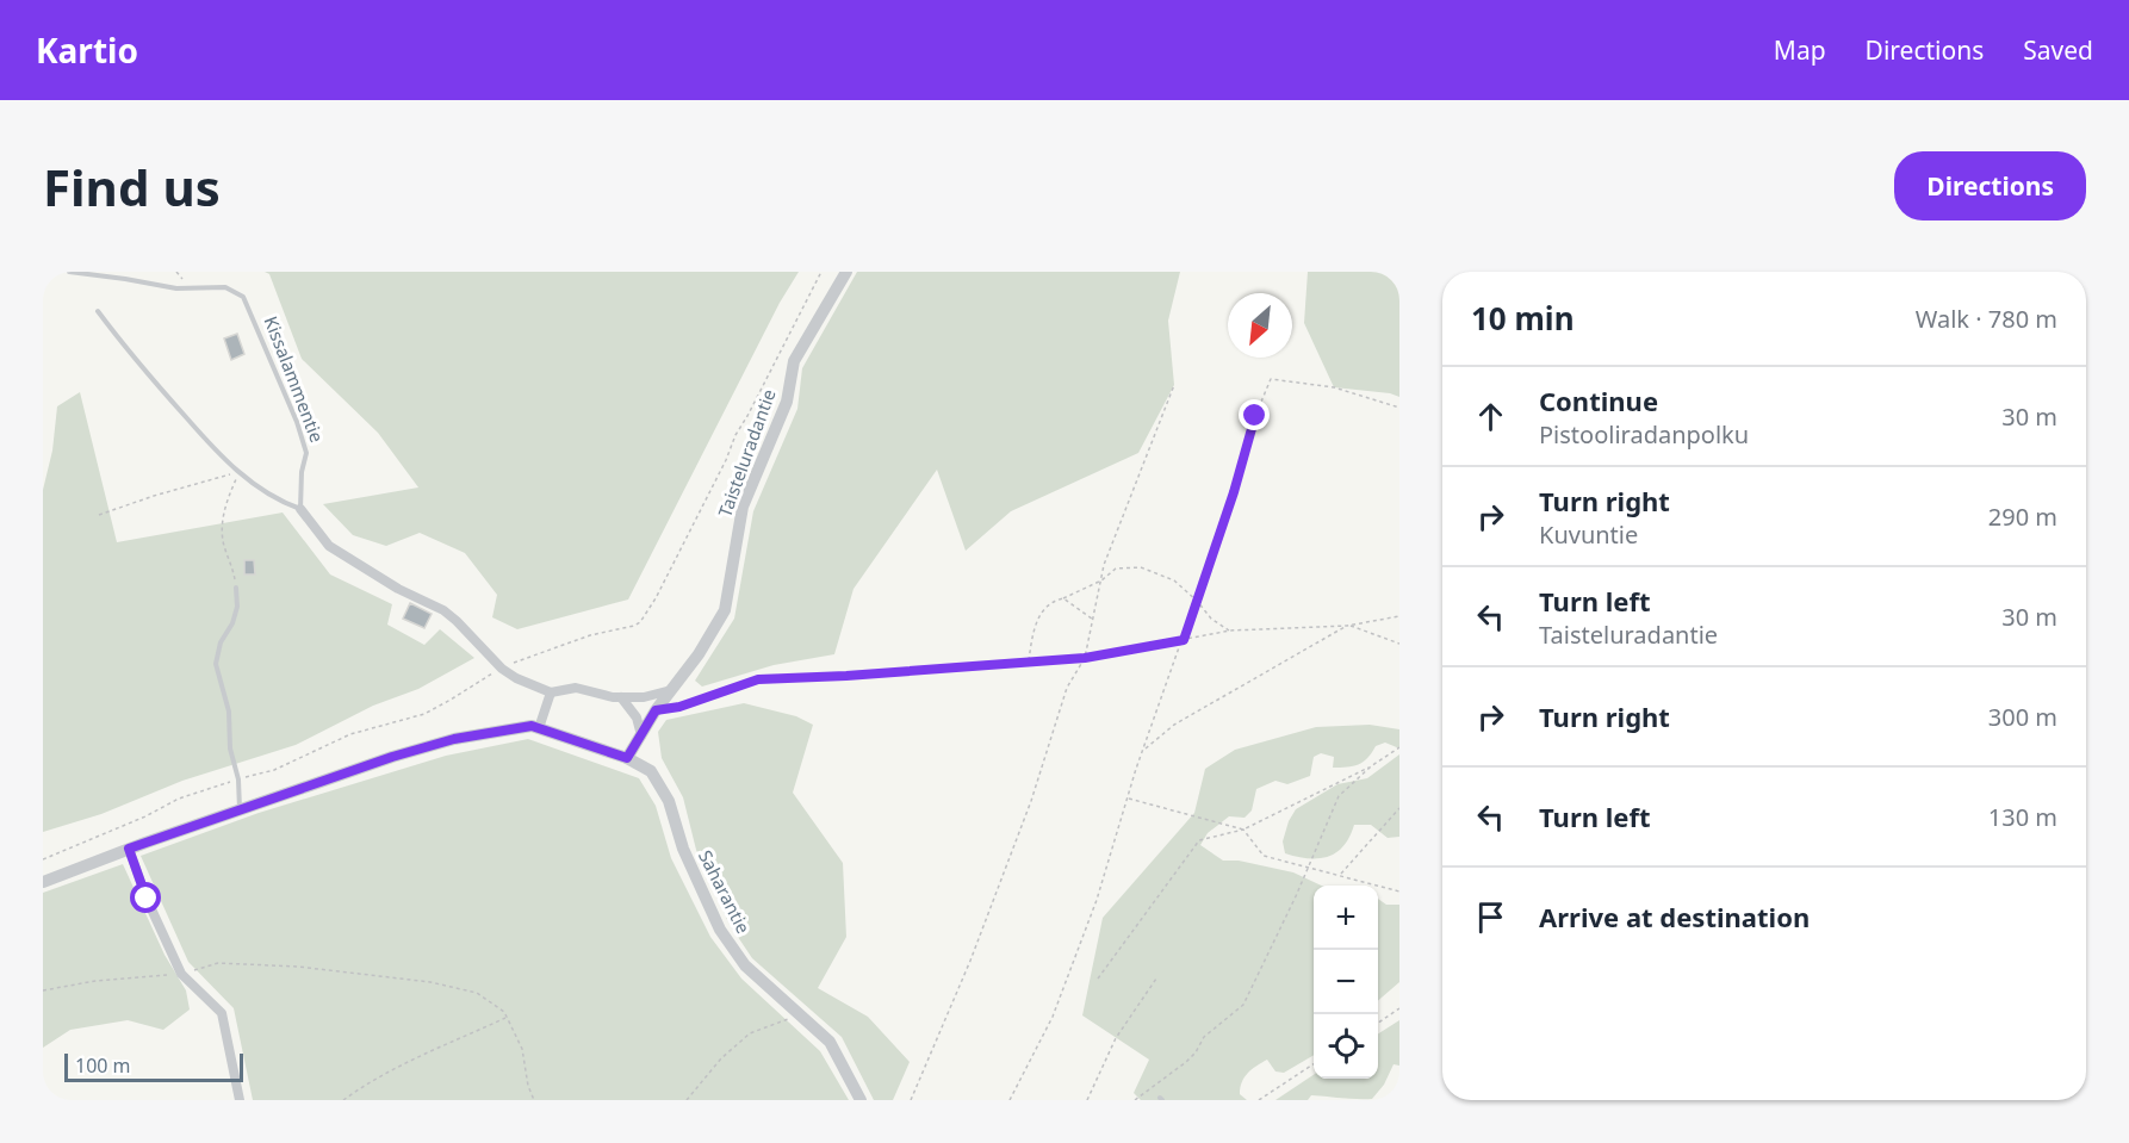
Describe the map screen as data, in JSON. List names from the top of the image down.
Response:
{
  "streets": {
    "street": ["Taisteluradantie", "Saharantie"],
    "lane": ["Kissalammentie"]
  },
  "crossings": [
    ["Taisteluradantie", "Saharantie"]
  ],
  "scale_bar": "100 m",
  "north": "bottom left",
  "page": {
    "header": "Kartio",
    "nav": ["Map", "Directions", "Saved"],
    "buttons": "Directions",
    "title": "Find us",
    "heading": ["10 min", "Walk · 780 m"],
    "list": [
      ["Continue", "Pistooliradanpolku", "30 m"],
      ["Turn right", "Kuvuntie", "290 m"],
      ["Turn left", "Taisteluradantie", "30 m"],
      ["Turn right", "300 m"],
      ["Turn left", "130 m"],
      "Arrive at destination"
    ],
    "map_buttons": ["+", "−"],
    "scale": "100 m"
  }
}
